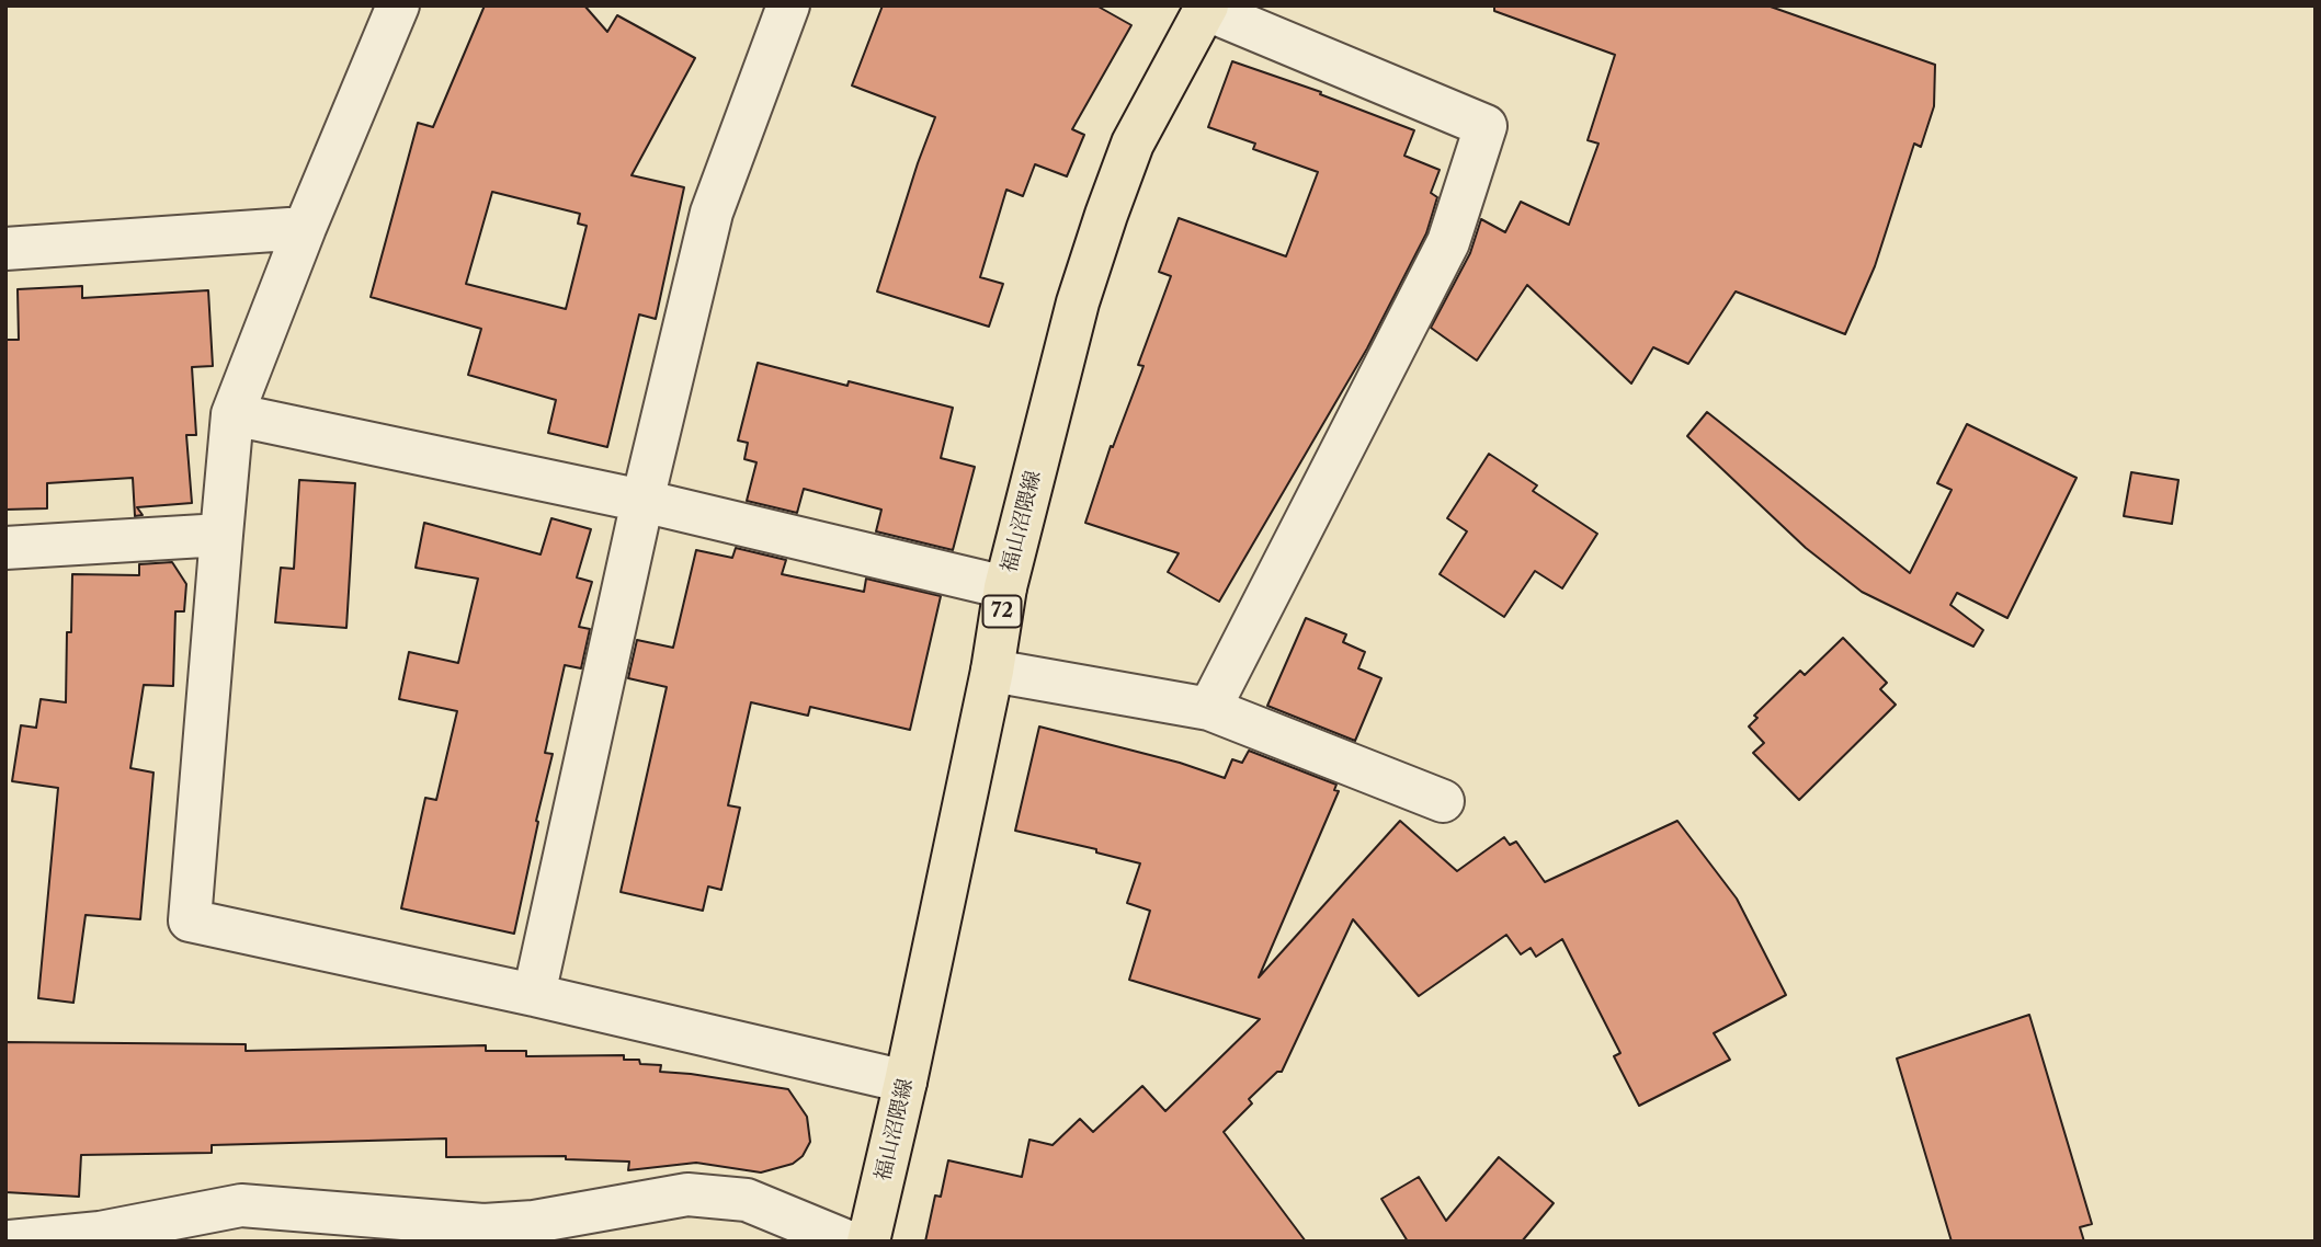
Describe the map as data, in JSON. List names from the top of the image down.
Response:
{
  "streets": {
    "main road": ["福山沼隈線", "72"]
  }
}
